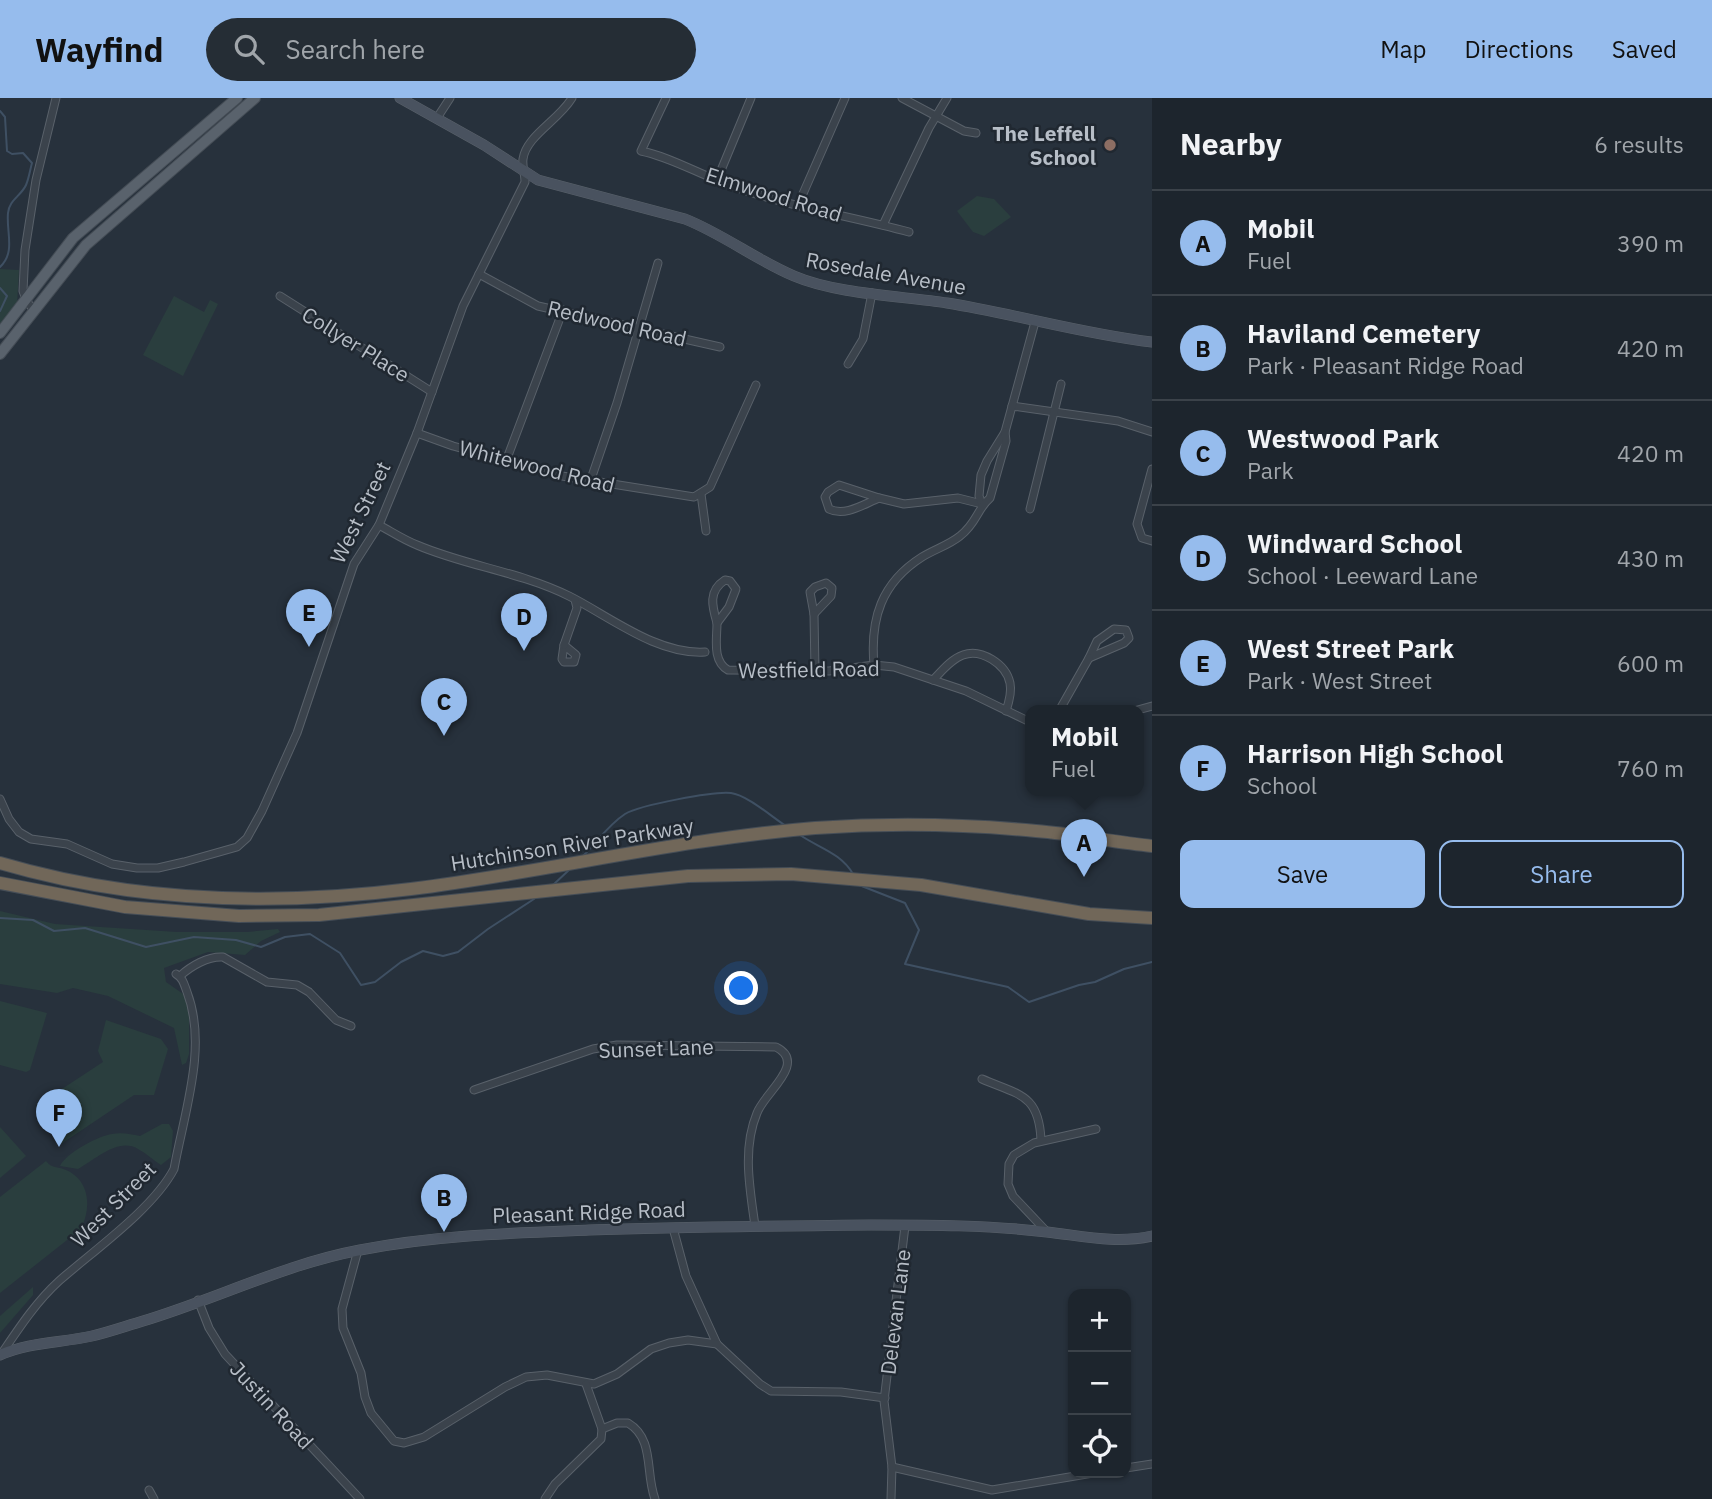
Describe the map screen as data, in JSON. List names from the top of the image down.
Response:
{
  "streets": {
    "highway": ["Hutchinson River Parkway"],
    "street": [
      "Elmwood Road",
      "Rosedale Avenue",
      "Redwood Road",
      "Collyer Place",
      "Whitewood Road",
      "West Street",
      "Westfield Road",
      "Sunset Lane",
      "Pleasant Ridge Road",
      "Delevan Lane",
      "Justin Road"
    ]
  },
  "crossings": [
    ["Rosedale Avenue", "West Street"],
    ["Redwood Road", "West Street"],
    ["Collyer Place", "West Street"],
    ["Whitewood Road", "West Street"],
    ["West Street", "Pleasant Ridge Road"],
    ["Sunset Lane", "Pleasant Ridge Road"],
    ["Pleasant Ridge Road", "Delevan Lane"],
    ["Pleasant Ridge Road", "Justin Road"]
  ],
  "places": ["The Leffell School"],
  "page": {
    "header": "Wayfind",
    "search": "Search here",
    "nav": ["Map", "Directions", "Saved"],
    "heading": ["Nearby", "6 results"],
    "list": [
      {
        "mark": "A",
        "name": "Mobil",
        "note": "Fuel",
        "value": "390 m"
      },
      {
        "mark": "B",
        "name": "Haviland Cemetery",
        "note": "Park · Pleasant Ridge Road",
        "value": "420 m"
      },
      {
        "mark": "C",
        "name": "Westwood Park",
        "note": "Park",
        "value": "420 m"
      },
      {
        "mark": "D",
        "name": "Windward School",
        "note": "School · Leeward Lane",
        "value": "430 m"
      },
      {
        "mark": "E",
        "name": "West Street Park",
        "note": "Park · West Street",
        "value": "600 m"
      },
      {
        "mark": "F",
        "name": "Harrison High School",
        "note": "School",
        "value": "760 m"
      }
    ],
    "pins": [
      "E",
      "D",
      "C",
      "A",
      "F",
      "B"
    ],
    "popup": ["Mobil", "Fuel"],
    "buttons": ["Save", "Share"],
    "map_buttons": ["+", "−"]
  }
}
